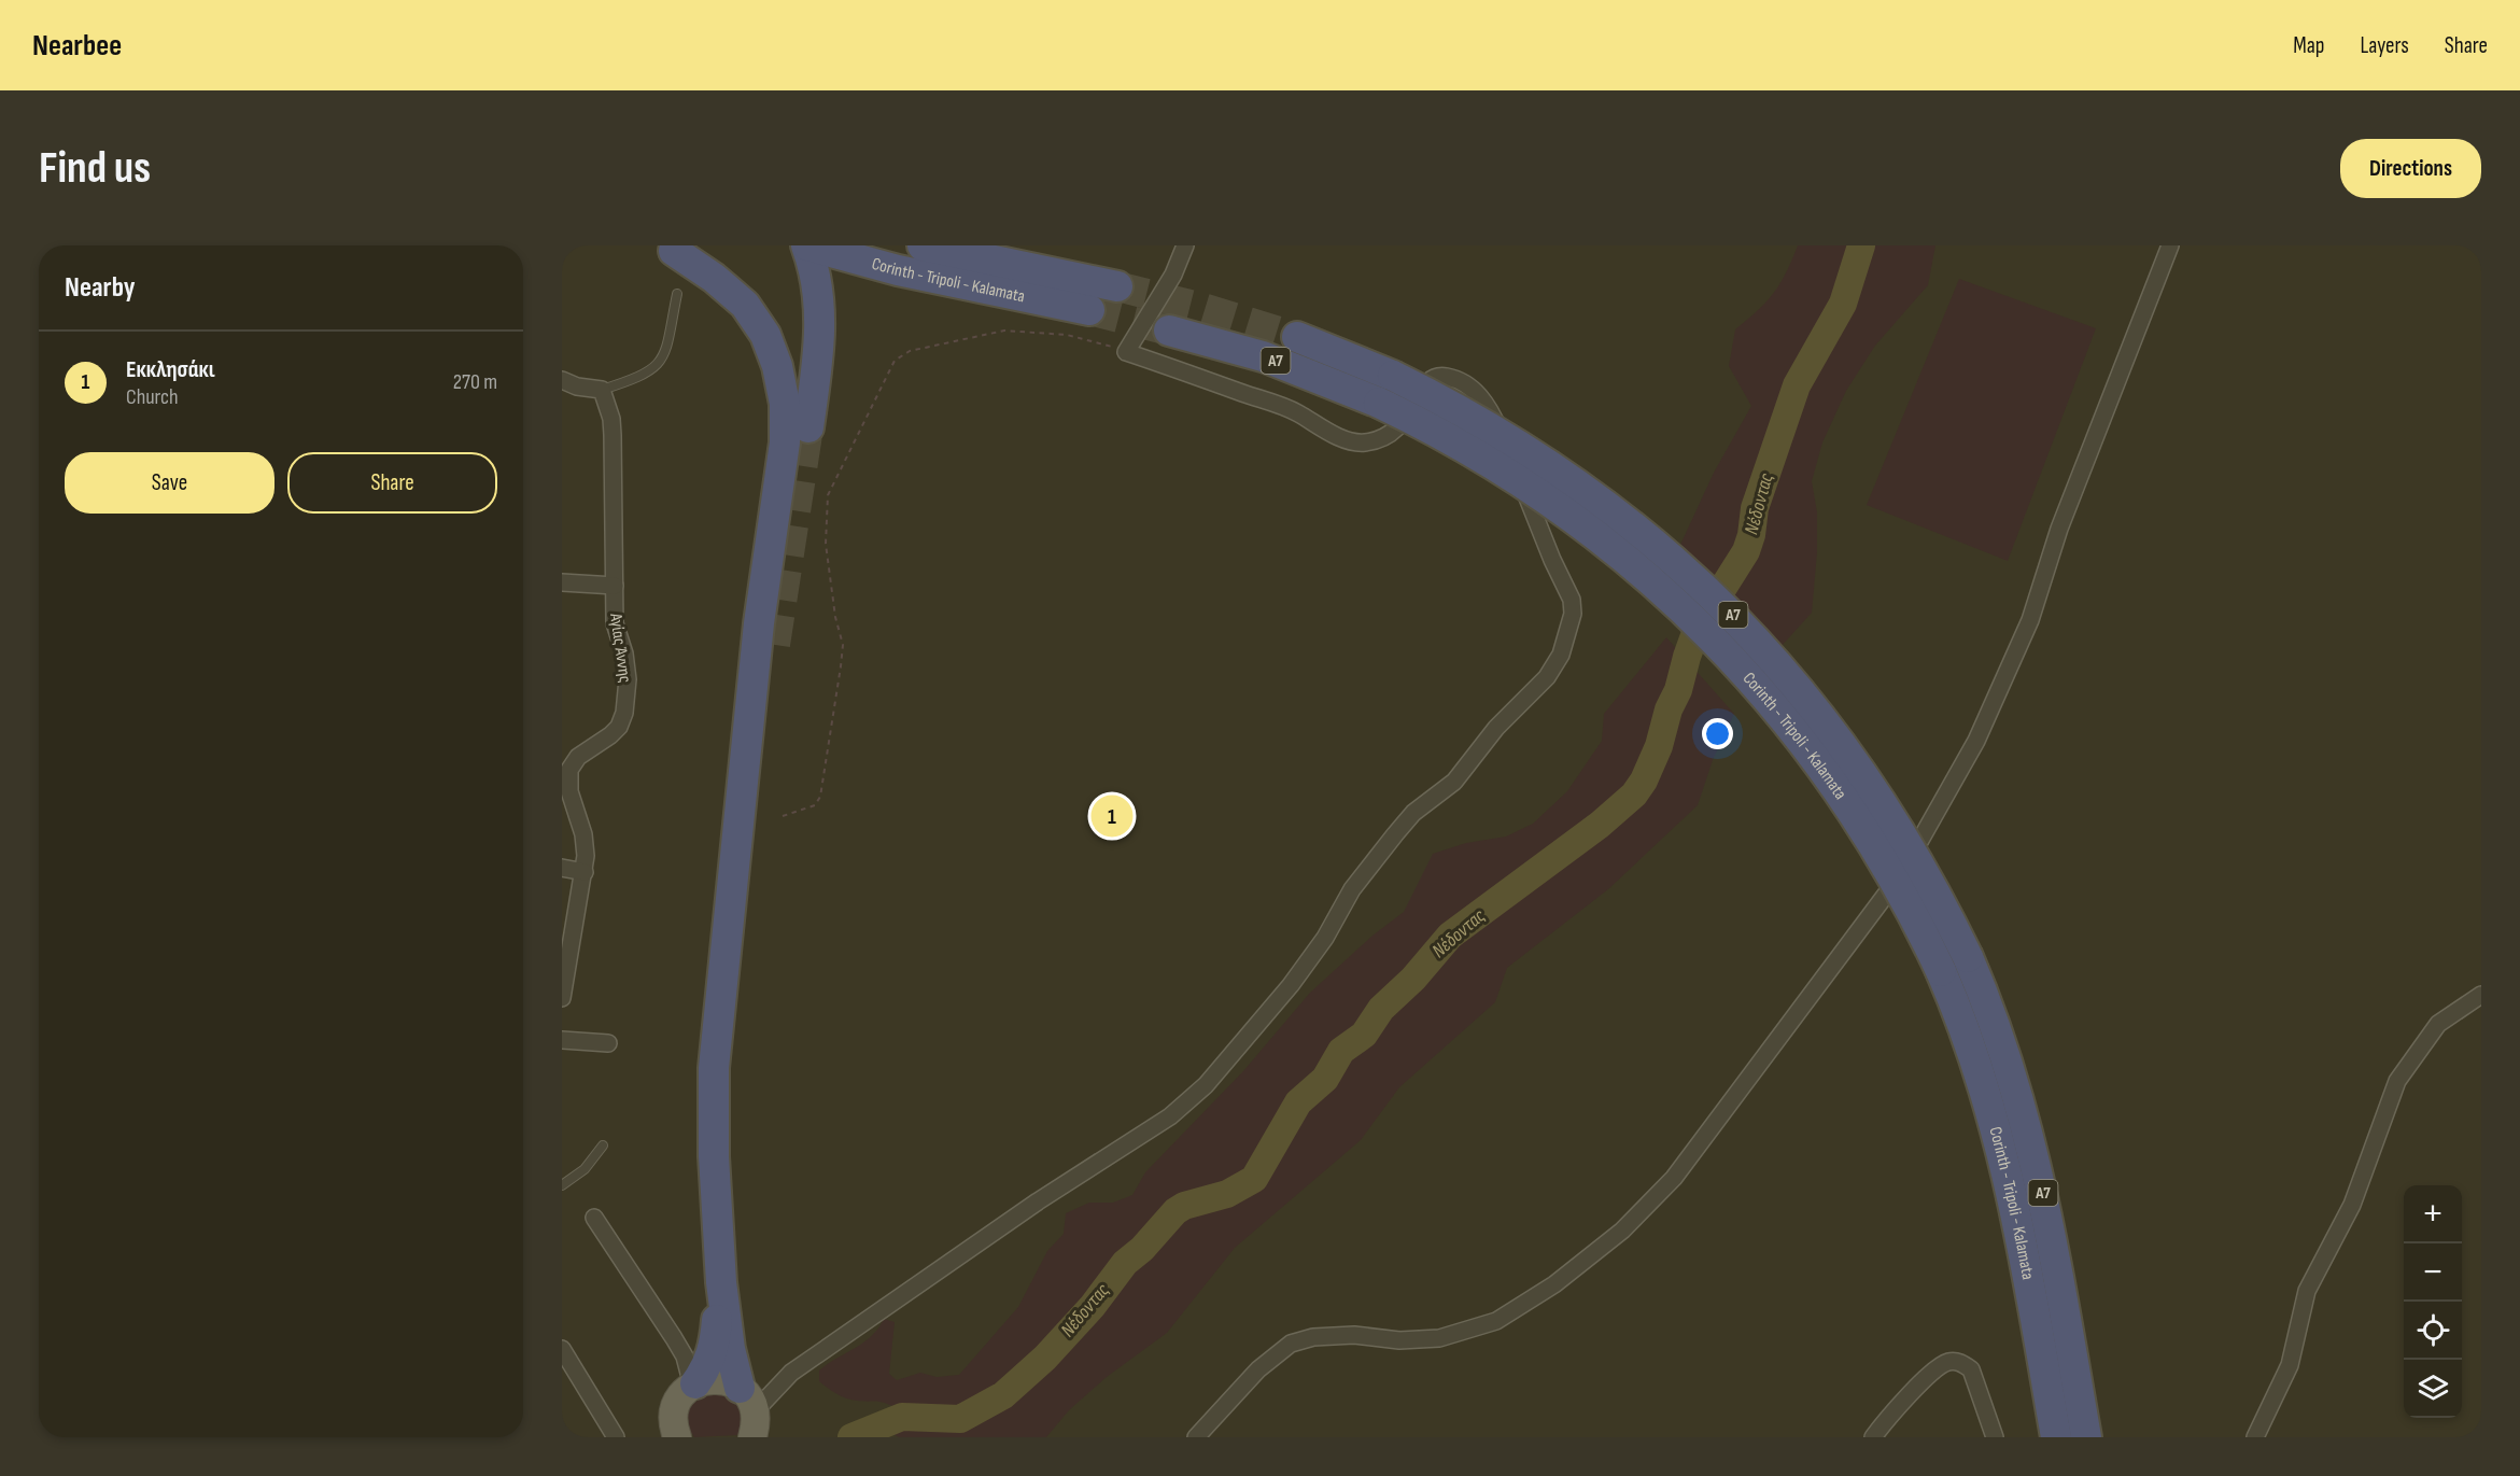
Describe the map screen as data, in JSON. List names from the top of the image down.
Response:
{
  "streets": {
    "highway": ["Corinth - Tripoli - Kalamata", "Α7"],
    "street": ["Αγίας Άννης"]
  },
  "water": ["Νέδoντας"],
  "page": {
    "header": "Nearbee",
    "nav": ["Map", "Layers", "Share"],
    "buttons": [
      "Directions",
      ["Save", "Share"]
    ],
    "title": "Find us",
    "heading": "Nearby",
    "list": [
      {
        "mark": "1",
        "name": "Εκκλησάκι",
        "note": "Church",
        "value": "270 m"
      }
    ],
    "pins": "1",
    "map_buttons": ["+", "−"]
  }
}
